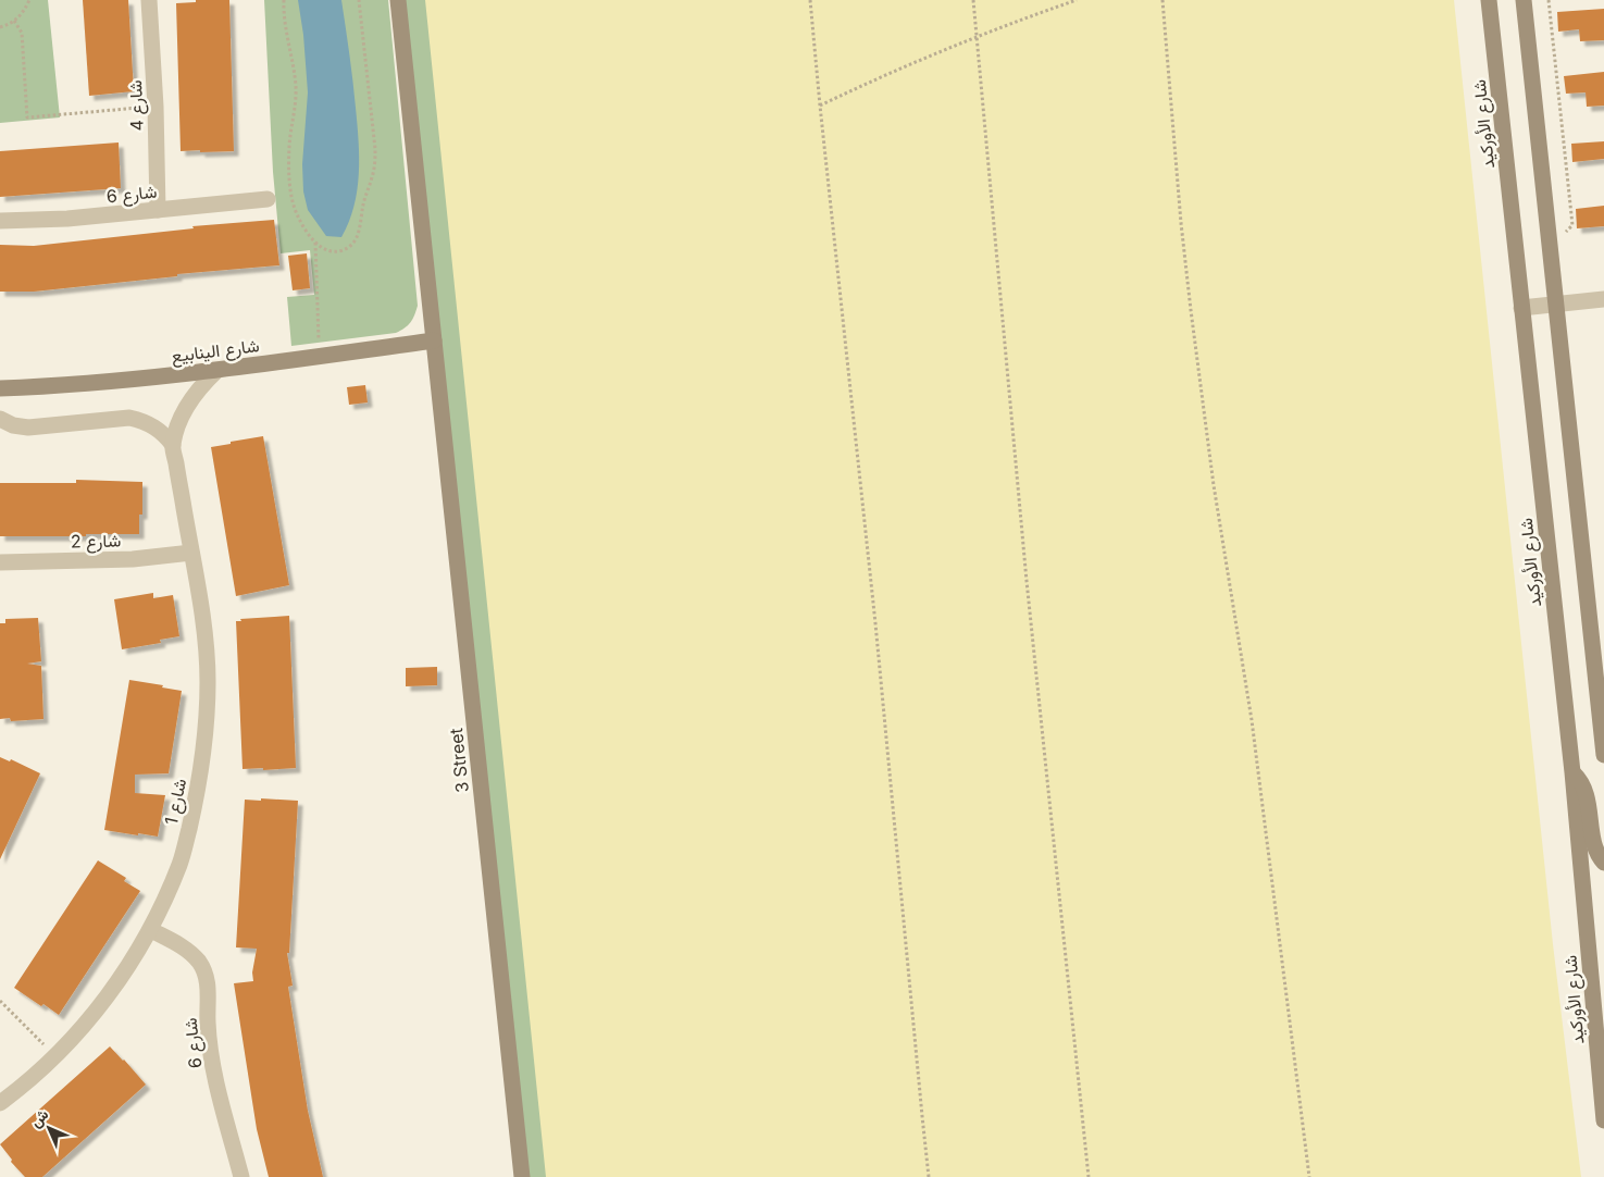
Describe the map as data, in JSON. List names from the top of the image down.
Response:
{
  "streets": {
    "street": [
      "شارع 4",
      "شارع الأوركيد",
      "شارع 6",
      "شارع الينابيع",
      "شارع 2",
      "3 Street",
      "شارع 1"
    ]
  },
  "crossings": [
    ["شارع 4", "شارع 6"],
    ["شارع 6", "شارع 1"],
    ["شارع الينابيع", "3 Street"],
    ["شارع الينابيع", "شارع 1"],
    ["شارع 2", "شارع 1"]
  ],
  "north": "top left"
}
